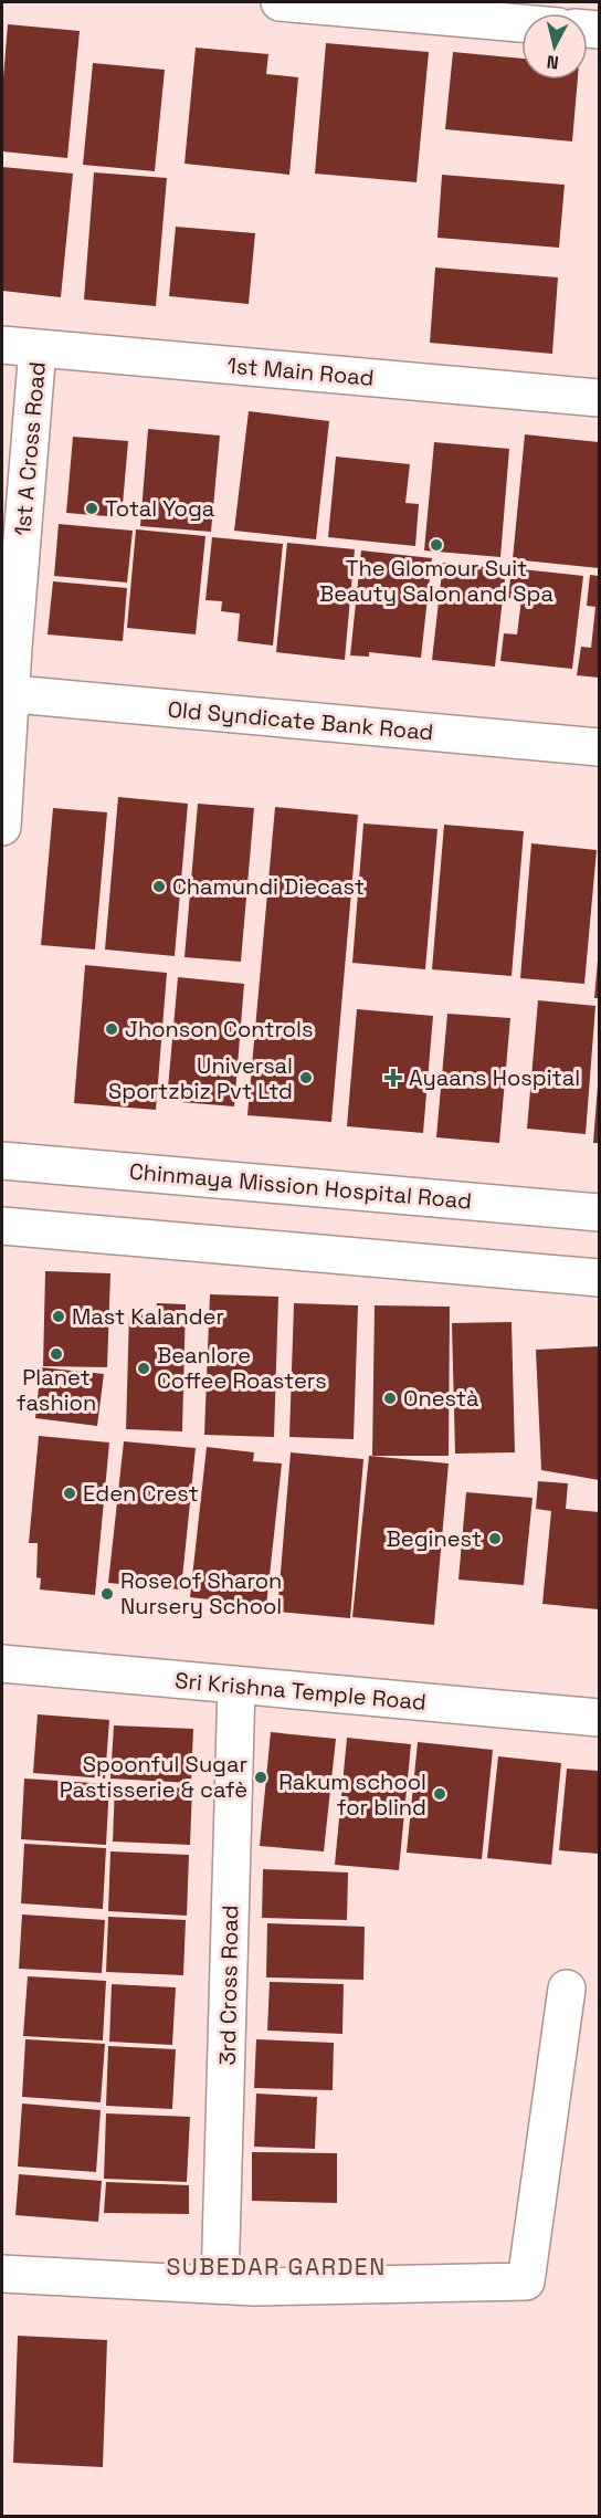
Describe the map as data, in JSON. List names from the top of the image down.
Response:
{
  "streets": {
    "street": [
      "1st Main Road",
      "1st A Cross Road",
      "Old Syndicate Bank Road",
      "Chinmaya Mission Hospital Road",
      "Sri Krishna Temple Road",
      "3rd Cross Road"
    ]
  },
  "crossings": [
    ["1st Main Road", "1st A Cross Road"],
    ["1st A Cross Road", "Old Syndicate Bank Road"],
    ["Sri Krishna Temple Road", "3rd Cross Road"]
  ],
  "districts": ["SUBEDAR GARDEN"],
  "places": {
    "other": [
      "Total Yoga",
      "The Glomour Suit Beauty Salon and Spa",
      "Chamundi Diecast",
      "Jhonson Controls",
      "Universal Sportzbiz Pvt Ltd",
      "Mast Kalander",
      "Planet fashion",
      "Beanlore Coffee Roasters",
      "Onestà",
      "Eden Crest",
      "Beginest",
      "Rose of Sharon Nursery School",
      "Spoonful Sugar Pastisserie & cafè",
      "Rakum school for blind"
    ],
    "health": ["Ayaans Hospital"]
  },
  "north": "bottom"
}
